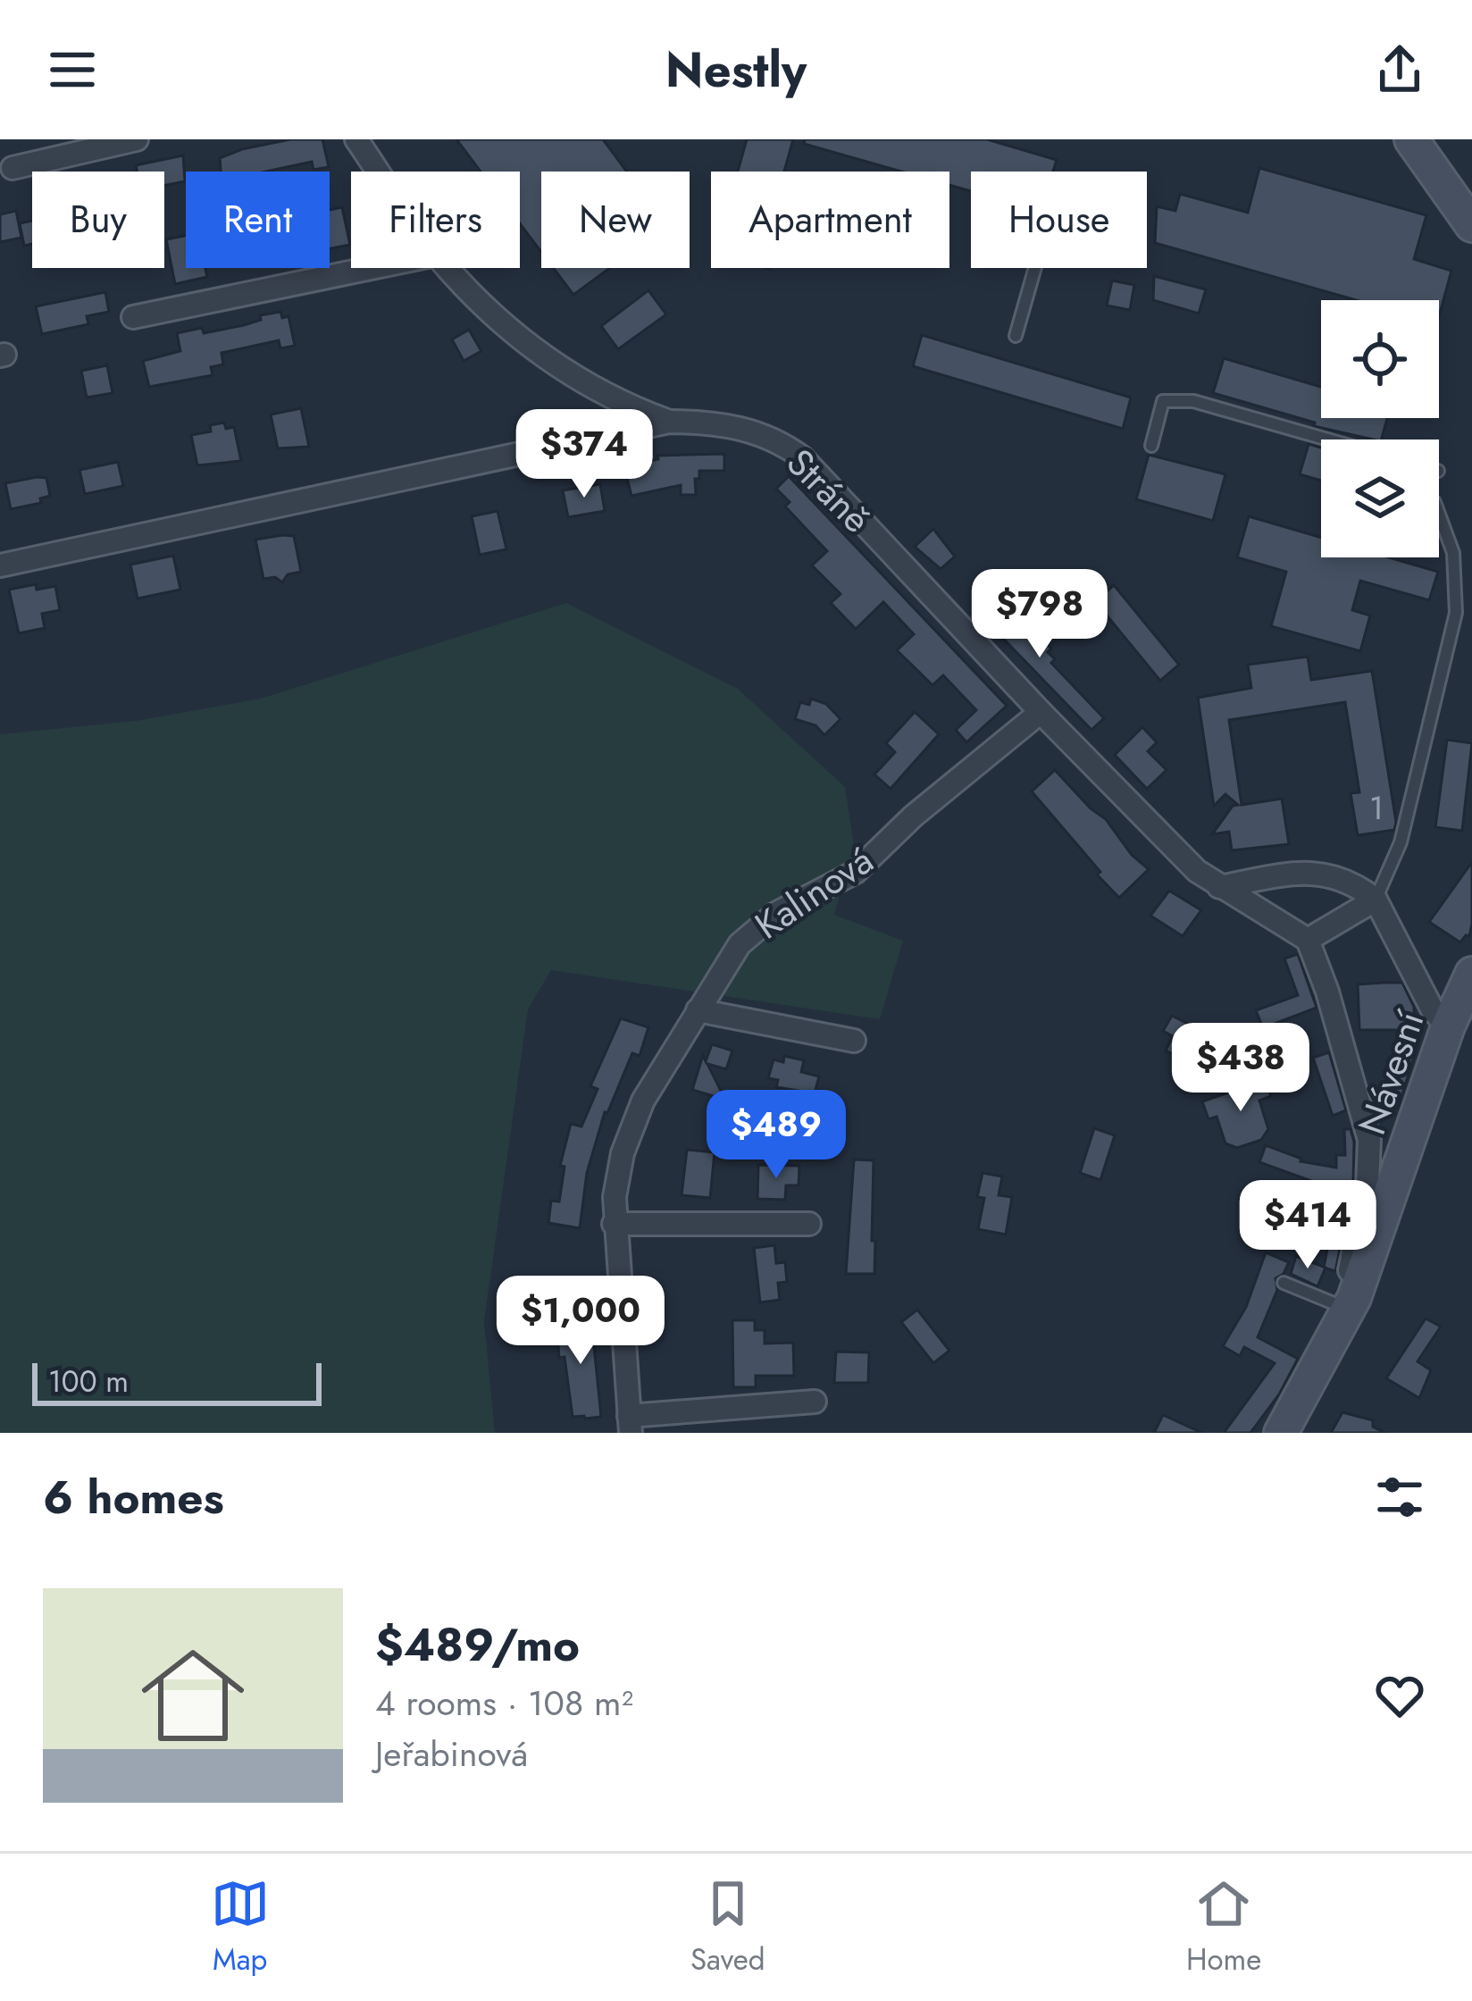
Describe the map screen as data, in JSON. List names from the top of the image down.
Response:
{
  "streets": {
    "street": ["Stráně", "Kalinová", "Návesní"]
  },
  "crossings": [
    ["Stráně", "Kalinová"]
  ],
  "house_numbers": ["1"],
  "scale_bar": "100 m",
  "page": {
    "header": "Nestly",
    "chip": [
      "Buy",
      "Rent",
      "Filters",
      "New",
      "Apartment",
      "House"
    ],
    "price": [
      "$374",
      "$798",
      "$438",
      "$489",
      "$414",
      "$1,000"
    ],
    "scale": "100 m",
    "heading": "6 homes",
    "list": [
      {
        "name": "$489/mo",
        "note": "4 rooms · 108 m² · Jeřabinová"
      }
    ],
    "tabs": ["Map", "Saved", "Home"]
  }
}
